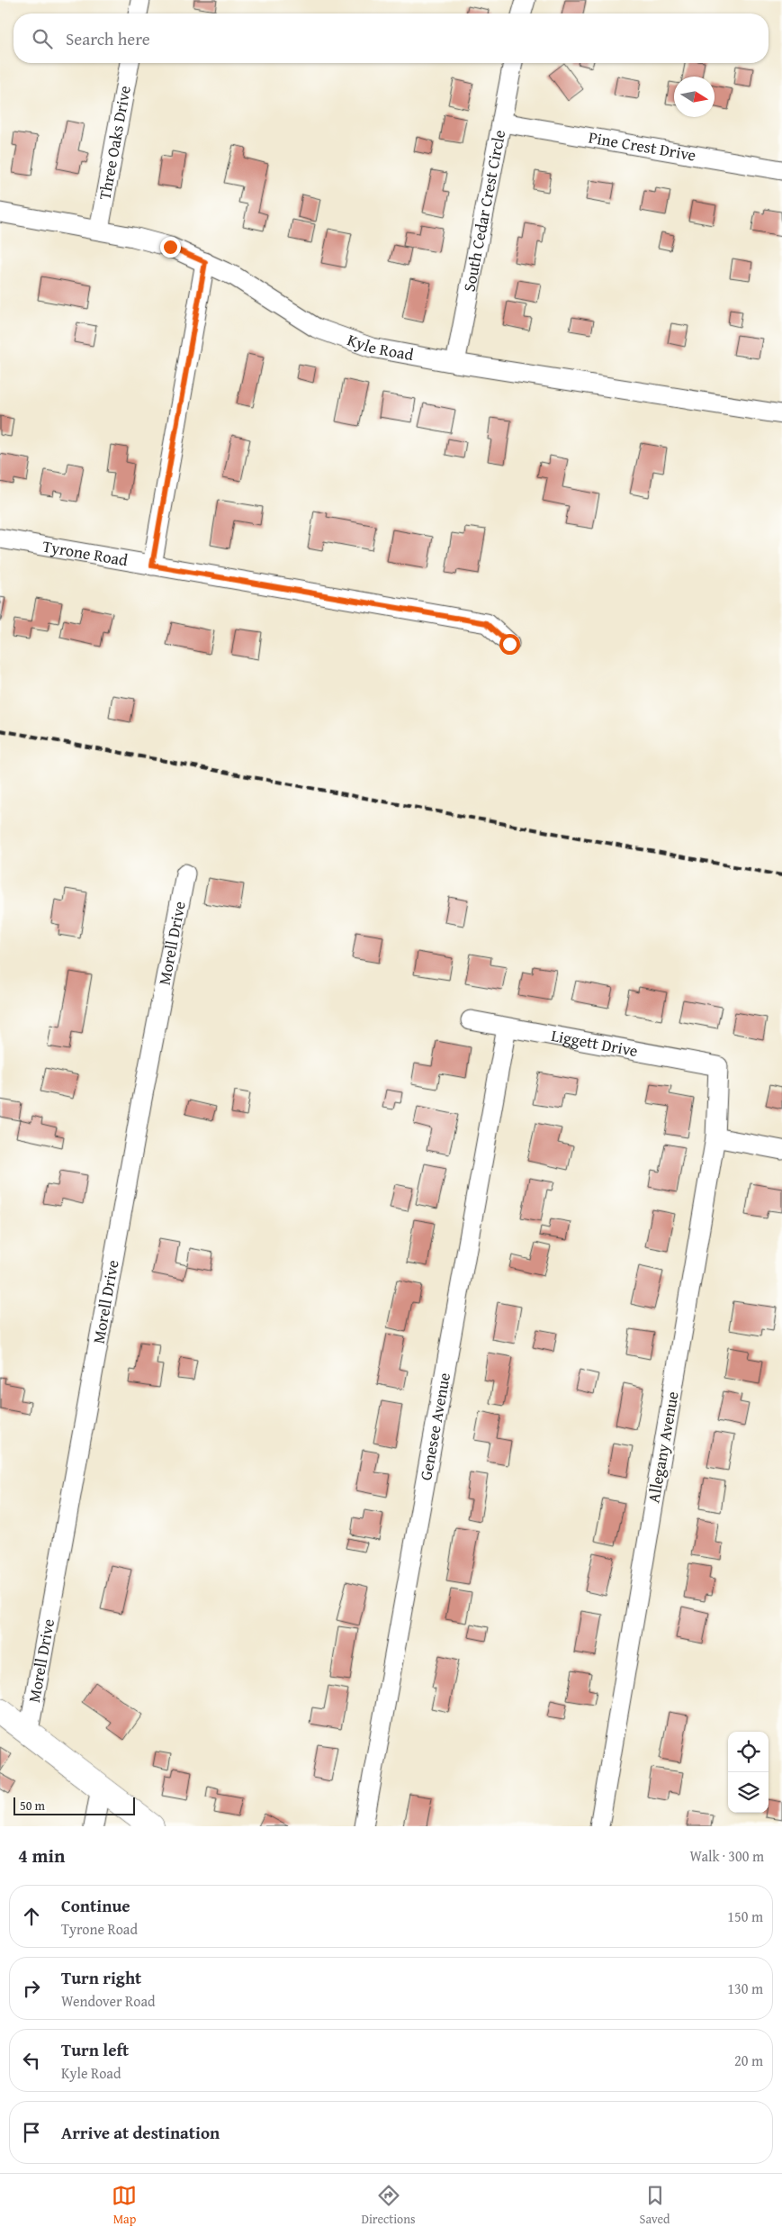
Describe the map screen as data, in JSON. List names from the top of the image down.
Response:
{
  "streets": {
    "street": [
      "Three Oaks Drive",
      "Pine Crest Drive",
      "South Cedar Crest Circle",
      "Kyle Road",
      "Tyrone Road",
      "Morell Drive",
      "Liggett Drive",
      "Genesee Avenue",
      "Allegany Avenue"
    ]
  },
  "crossings": [
    ["Three Oaks Drive", "Kyle Road"],
    ["Pine Crest Drive", "South Cedar Crest Circle"],
    ["South Cedar Crest Circle", "Kyle Road"],
    ["Liggett Drive", "Genesee Avenue"],
    ["Liggett Drive", "Allegany Avenue"]
  ],
  "scale_bar": "50 m",
  "north": "right",
  "page": {
    "search": "Search here",
    "scale": "50 m",
    "heading": ["4 min", "Walk · 300 m"],
    "list": [
      ["Continue", "Tyrone Road", "150 m"],
      ["Turn right", "Wendover Road", "130 m"],
      ["Turn left", "Kyle Road", "20 m"],
      "Arrive at destination"
    ],
    "nav": ["Map", "Directions", "Saved"]
  }
}
